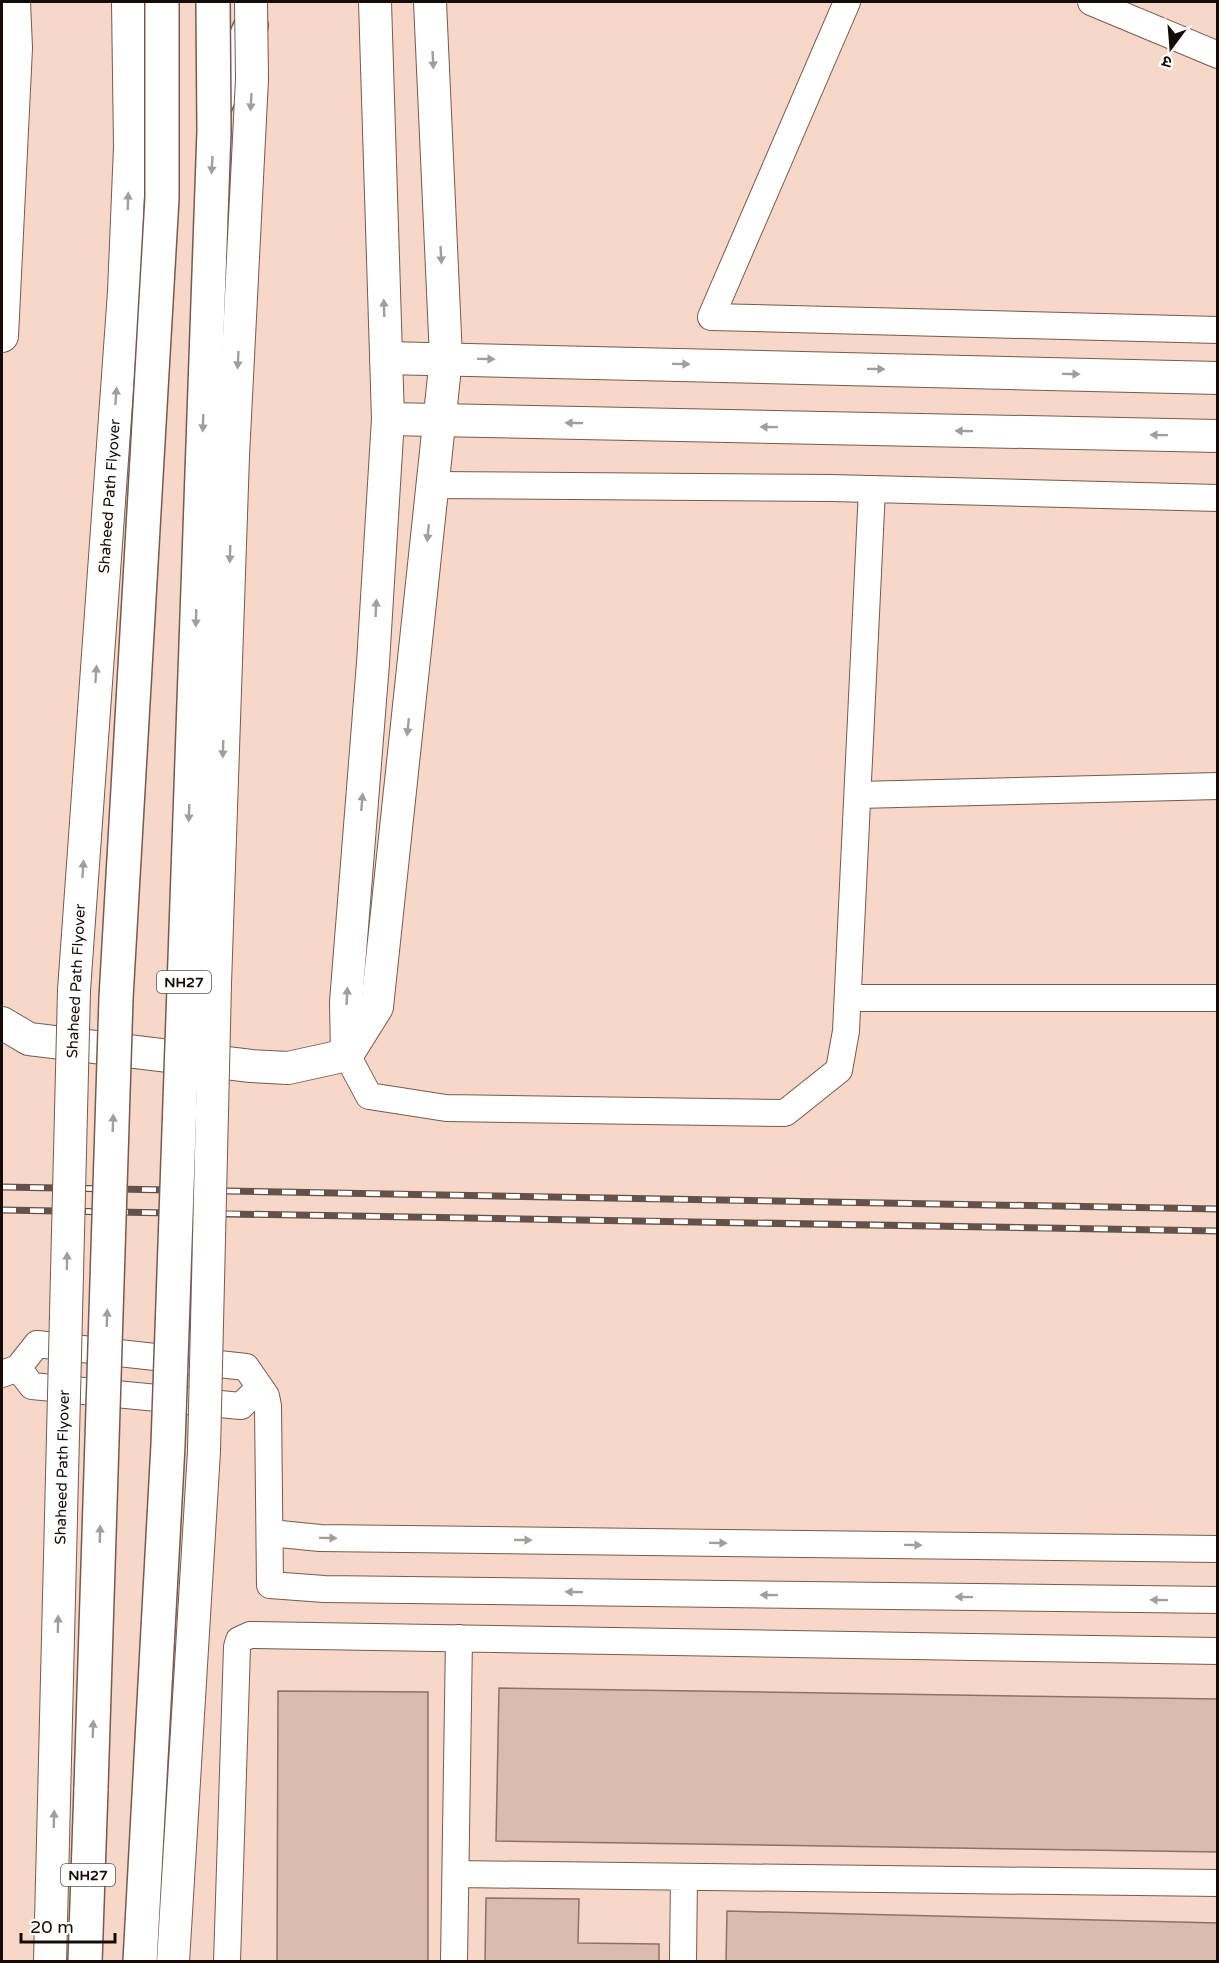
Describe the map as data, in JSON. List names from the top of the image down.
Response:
{
  "streets": {
    "highway": ["NH27"],
    "street": ["Shaheed Path Flyover"]
  },
  "scale_bar": "20 m",
  "north": "bottom"
}
